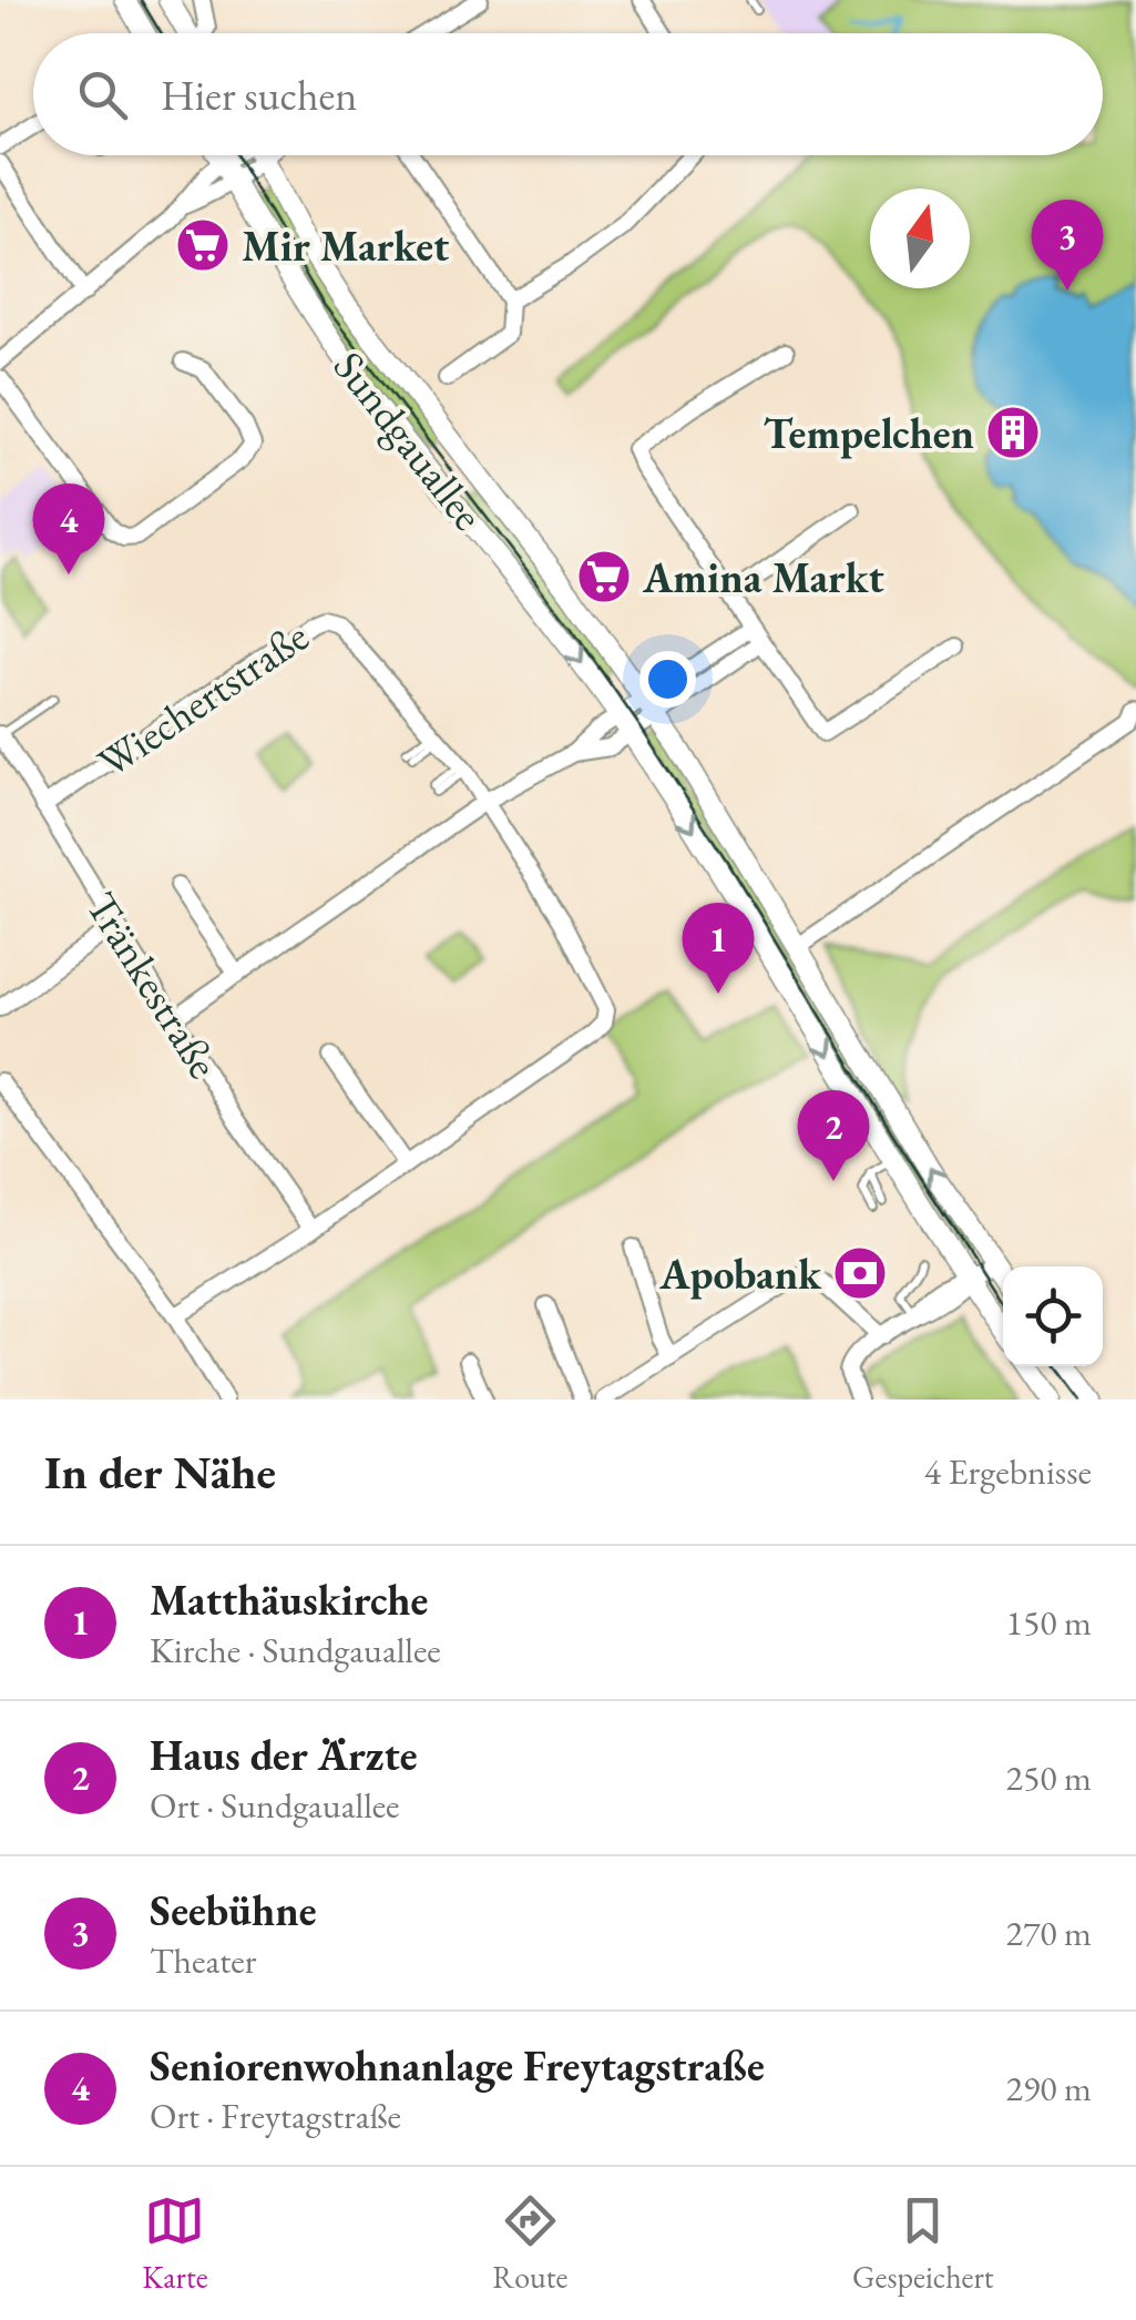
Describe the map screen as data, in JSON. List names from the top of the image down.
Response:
{
  "streets": {
    "street": ["Sundgauallee", "Wiechertstraße", "Tränkestraße"]
  },
  "crossings": [
    ["Wiechertstraße", "Tränkestraße"]
  ],
  "places": {
    "supermarket": ["Mir Market", "Amina Markt"],
    "building": ["Tempelchen"],
    "bank": ["Apobank"]
  },
  "north": "top",
  "page": {
    "search": "Hier suchen",
    "pins": [
      "3",
      "4",
      "1",
      "2"
    ],
    "heading": ["In der Nähe", "4 Ergebnisse"],
    "list": [
      {
        "mark": "1",
        "name": "Matthäuskirche",
        "note": "Kirche · Sundgauallee",
        "value": "150 m"
      },
      {
        "mark": "2",
        "name": "Haus der Ärzte",
        "note": "Ort · Sundgauallee",
        "value": "250 m"
      },
      {
        "mark": "3",
        "name": "Seebühne",
        "note": "Theater",
        "value": "270 m"
      },
      {
        "mark": "4",
        "name": "Seniorenwohnanlage Freytagstraße",
        "note": "Ort · Freytagstraße",
        "value": "290 m"
      }
    ],
    "nav": ["Karte", "Route", "Gespeichert"]
  }
}
